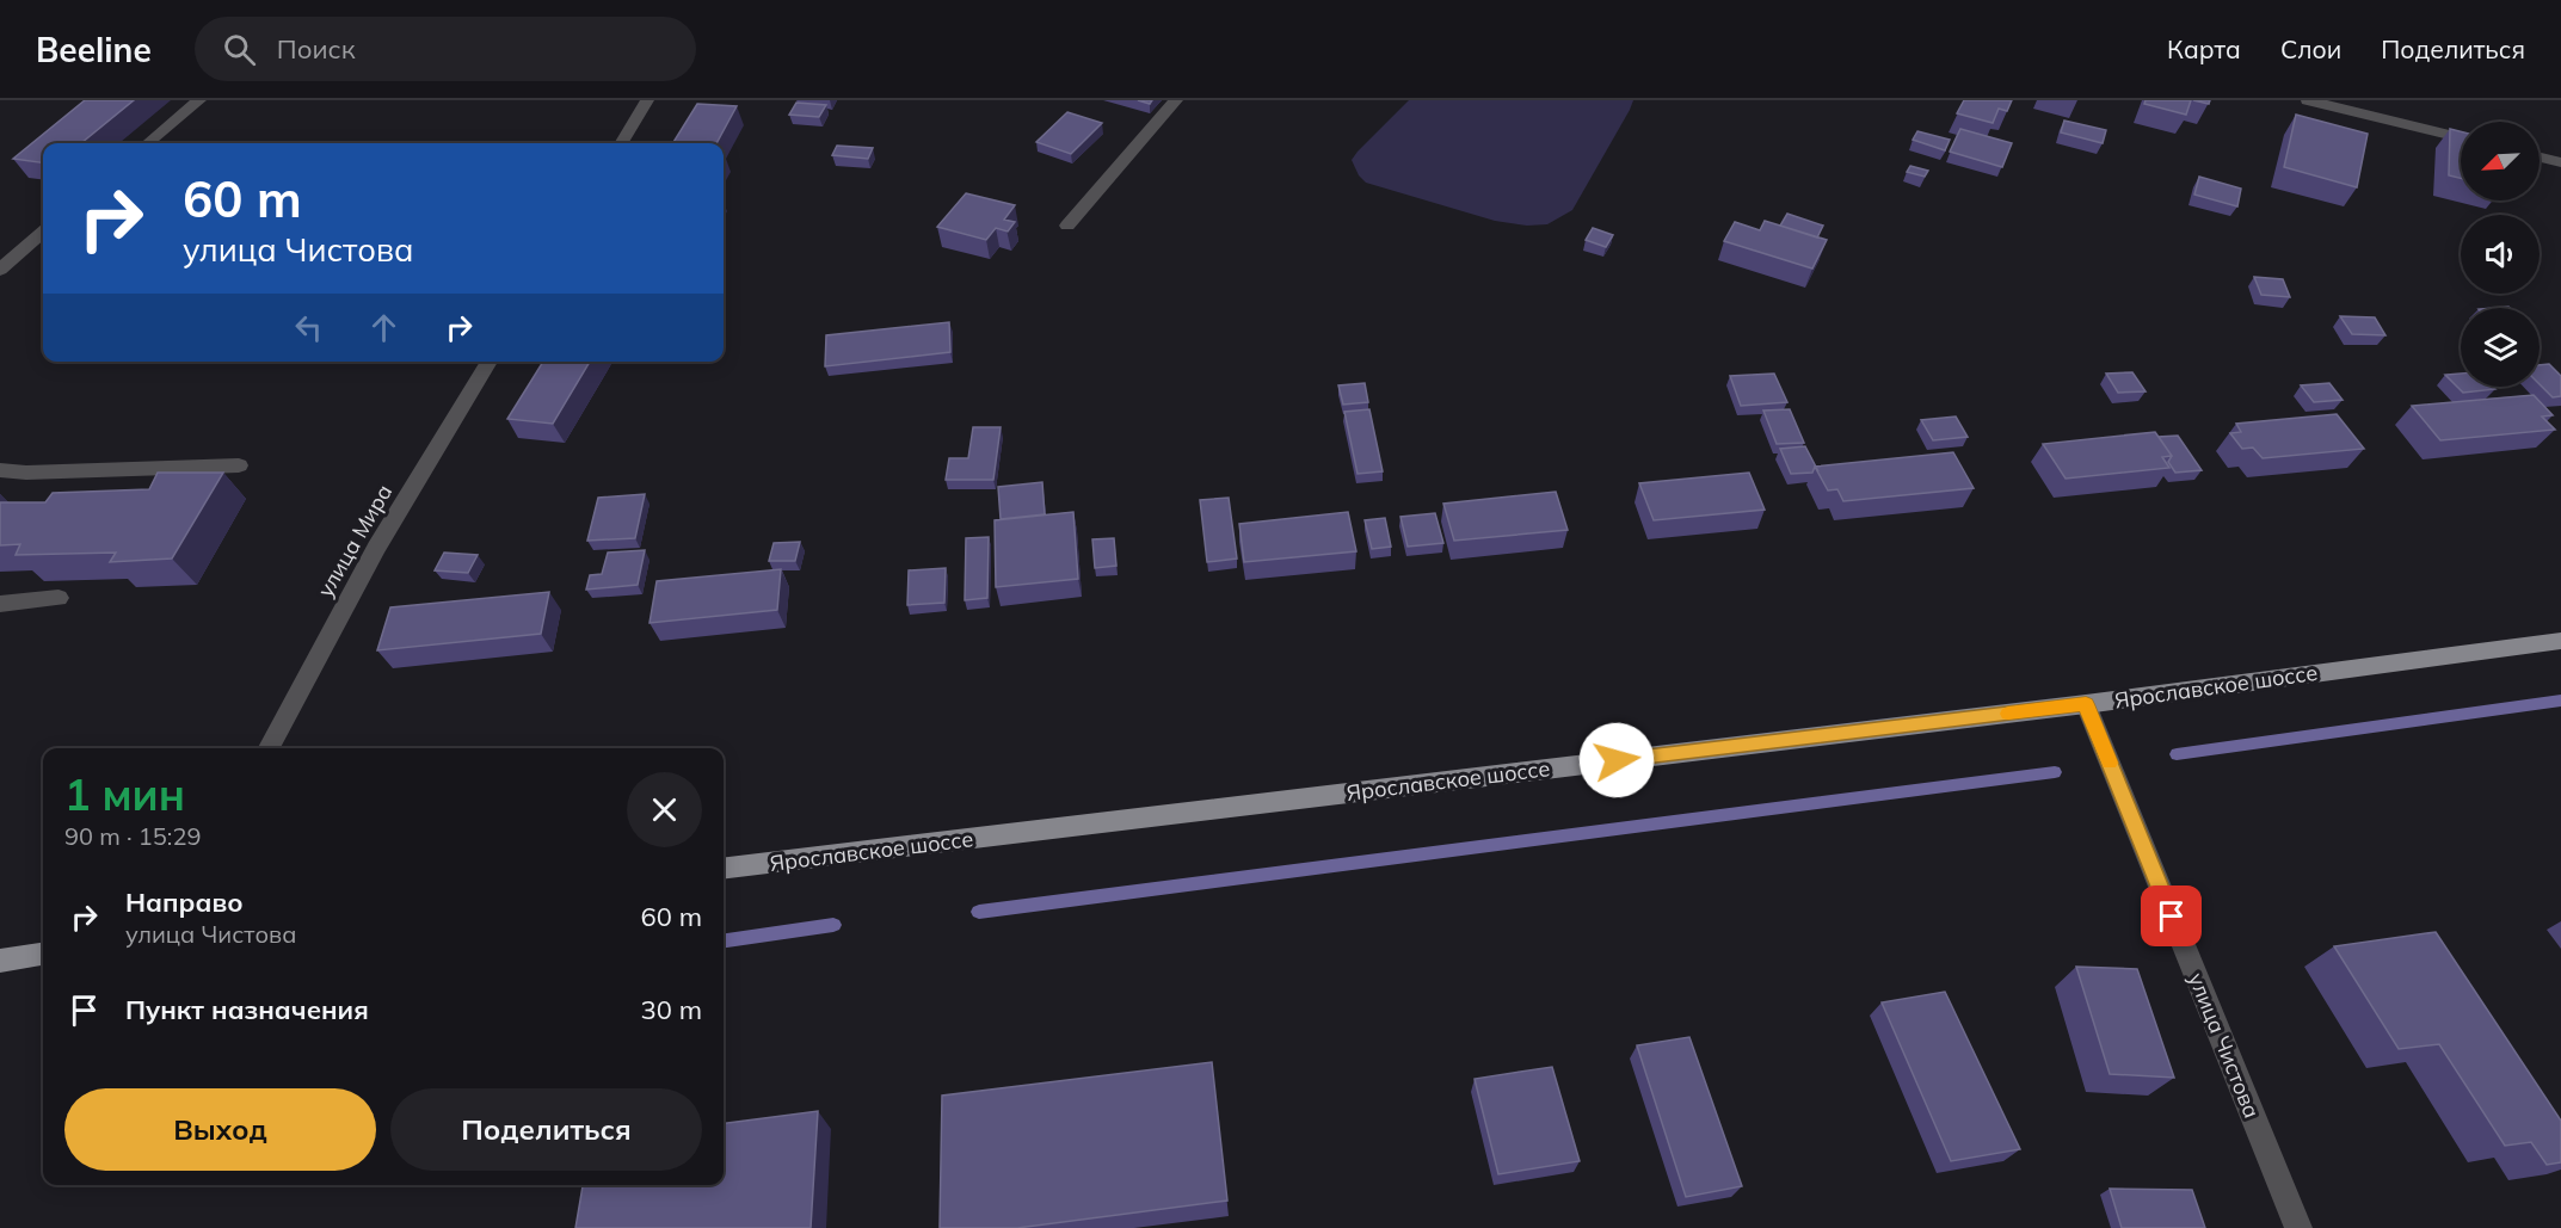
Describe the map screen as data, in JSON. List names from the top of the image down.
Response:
{
  "streets": {
    "main road": ["Ярославское шоссе"],
    "street": ["улица Мира", "улица Чистова"]
  },
  "crossings": [
    ["Ярославское шоссе", "улица Чистова"]
  ],
  "north": "bottom left",
  "page": {
    "header": "Beeline",
    "search": "Поиск",
    "nav": ["Карта", "Слои", "Поделиться"],
    "turn": ["60 m", "улица Чистова"],
    "heading": ["1 мин", "90 m · 15:29"],
    "list": [
      {
        "name": "Направо",
        "note": "улица Чистова",
        "value": "60 m"
      },
      {
        "name": "Пункт назначения",
        "value": "30 m"
      }
    ],
    "buttons": ["Выход", "Поделиться"]
  }
}
